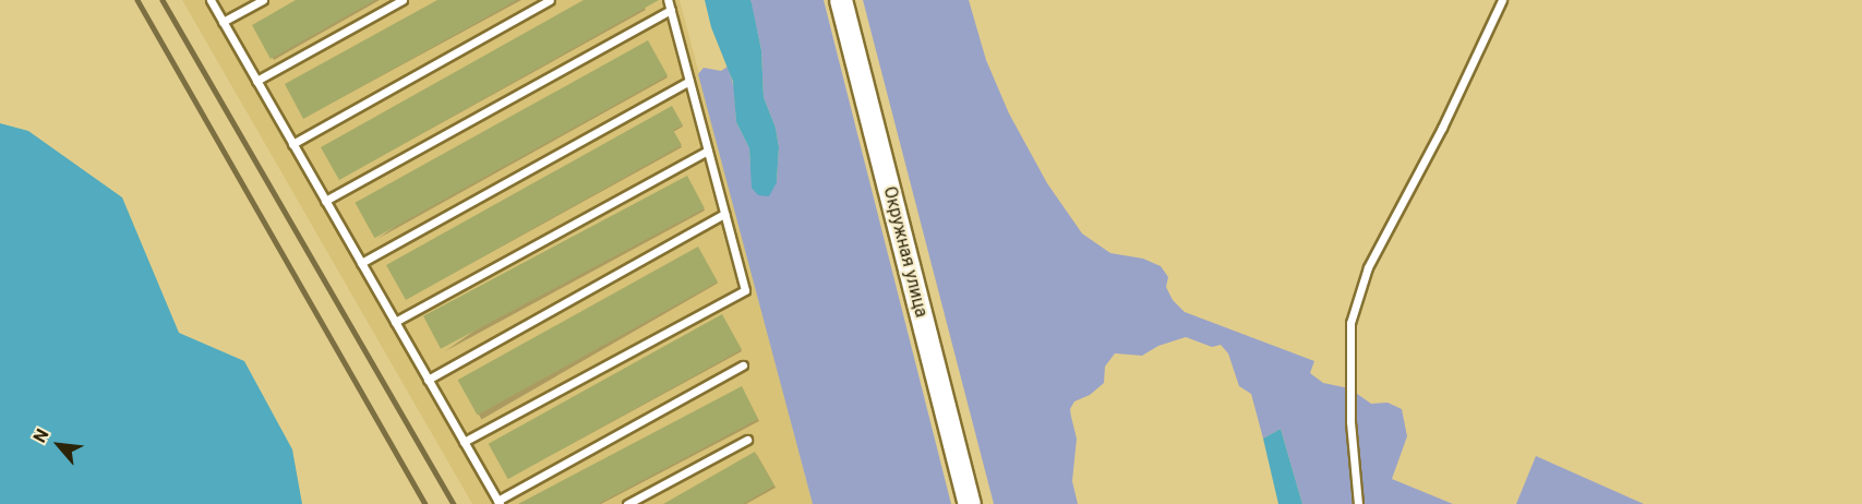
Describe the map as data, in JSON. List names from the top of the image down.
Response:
{
  "streets": {
    "main road": ["Окружная улица"]
  },
  "north": "top left"
}
